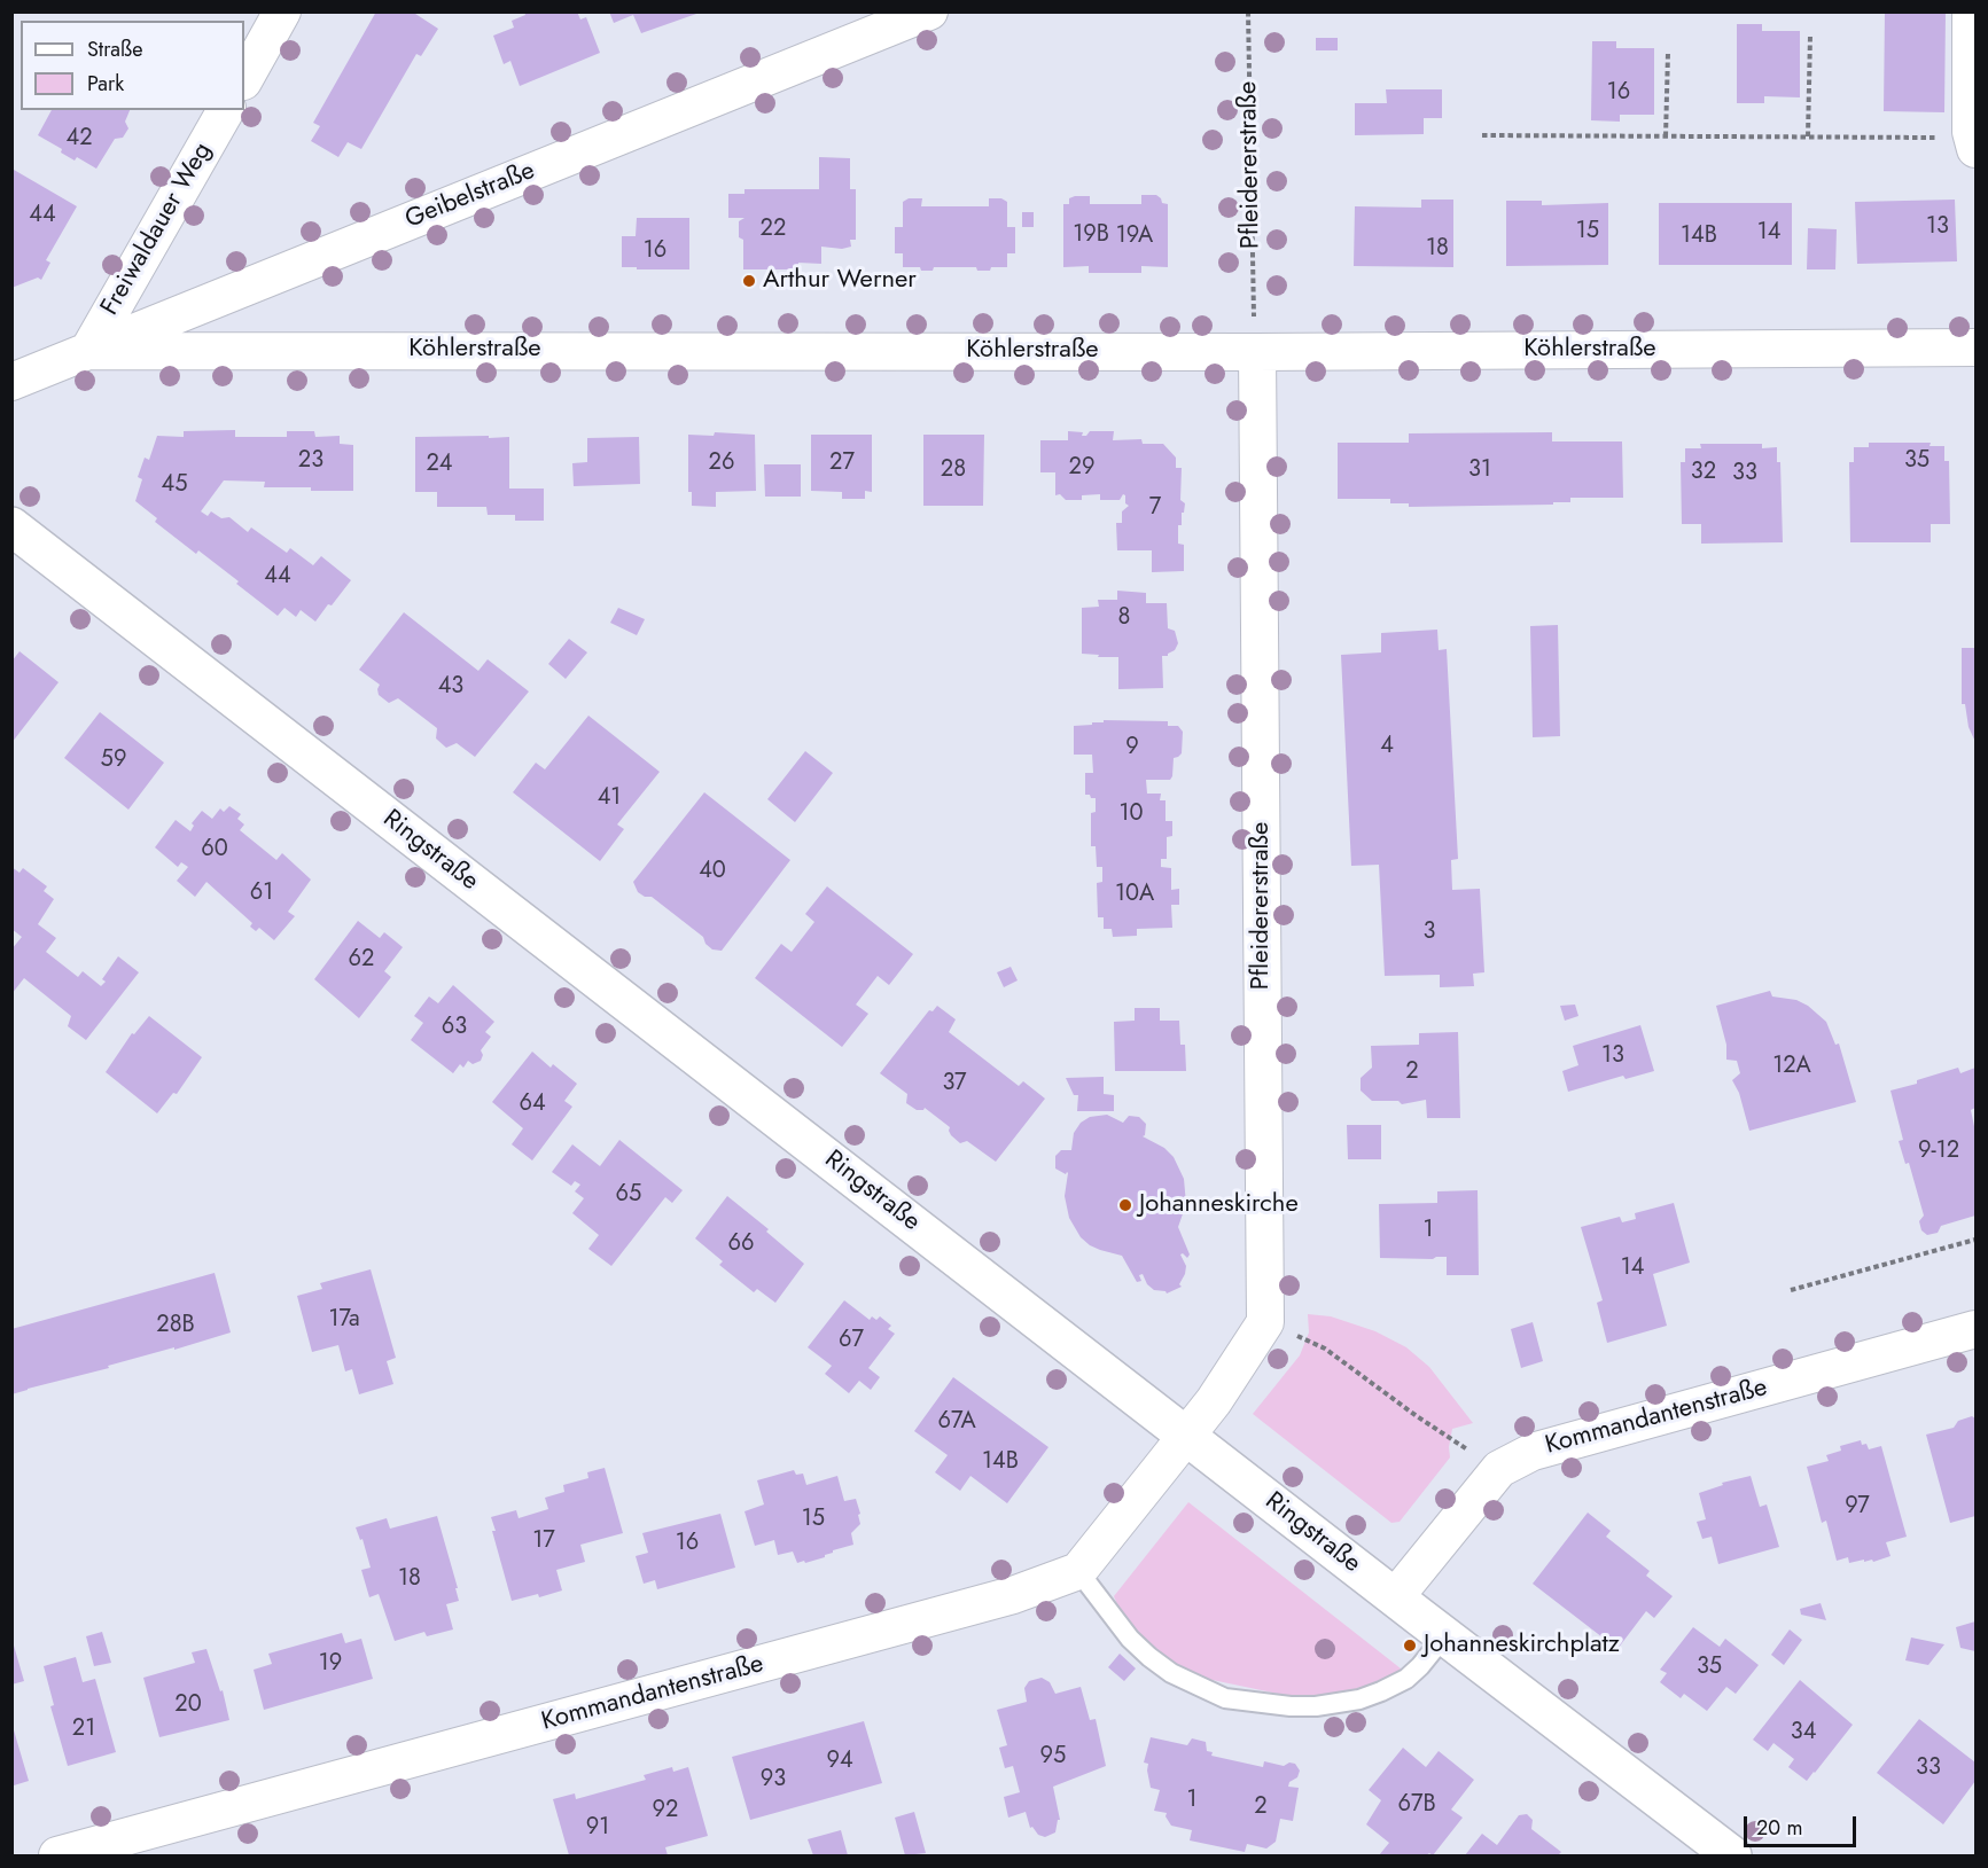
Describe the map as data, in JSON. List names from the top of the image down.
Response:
{
  "streets": {
    "street": [
      "Pfleidererstraße",
      "Geibelstraße",
      "Freiwaldauer Weg",
      "Köhlerstraße",
      "Ringstraße",
      "Kommandantenstraße"
    ]
  },
  "crossings": [
    ["Pfleidererstraße", "Köhlerstraße"],
    ["Geibelstraße", "Freiwaldauer Weg"],
    ["Geibelstraße", "Köhlerstraße"],
    ["Freiwaldauer Weg", "Köhlerstraße"],
    ["Ringstraße", "Kommandantenstraße"]
  ],
  "places": ["Arthur Werner", "Johanneskirche", "Johanneskirchplatz"],
  "house_numbers": [
    "16",
    "42",
    "44",
    "13",
    "22",
    "15",
    "14",
    "19B",
    "19A",
    "14B",
    "18",
    "16",
    "23",
    "35",
    "26",
    "27",
    "24",
    "29",
    "28",
    "31",
    "32",
    "33",
    "45",
    "7",
    "44",
    "8",
    "43",
    "4",
    "9",
    "59",
    "41",
    "10",
    "60",
    "40",
    "61",
    "10A",
    "3",
    "62",
    "63",
    "13",
    "12A",
    "2",
    "37",
    "64",
    "9-12",
    "65",
    "1",
    "66",
    "14",
    "17a",
    "28B",
    "67",
    "67A",
    "14B",
    "97",
    "15",
    "17",
    "16",
    "18",
    "19",
    "35",
    "20",
    "21",
    "34",
    "95",
    "94",
    "33",
    "93",
    "1",
    "67B",
    "2",
    "92",
    "91"
  ],
  "legend": ["Straße", "Park"],
  "scale_bar": "20 m"
}
